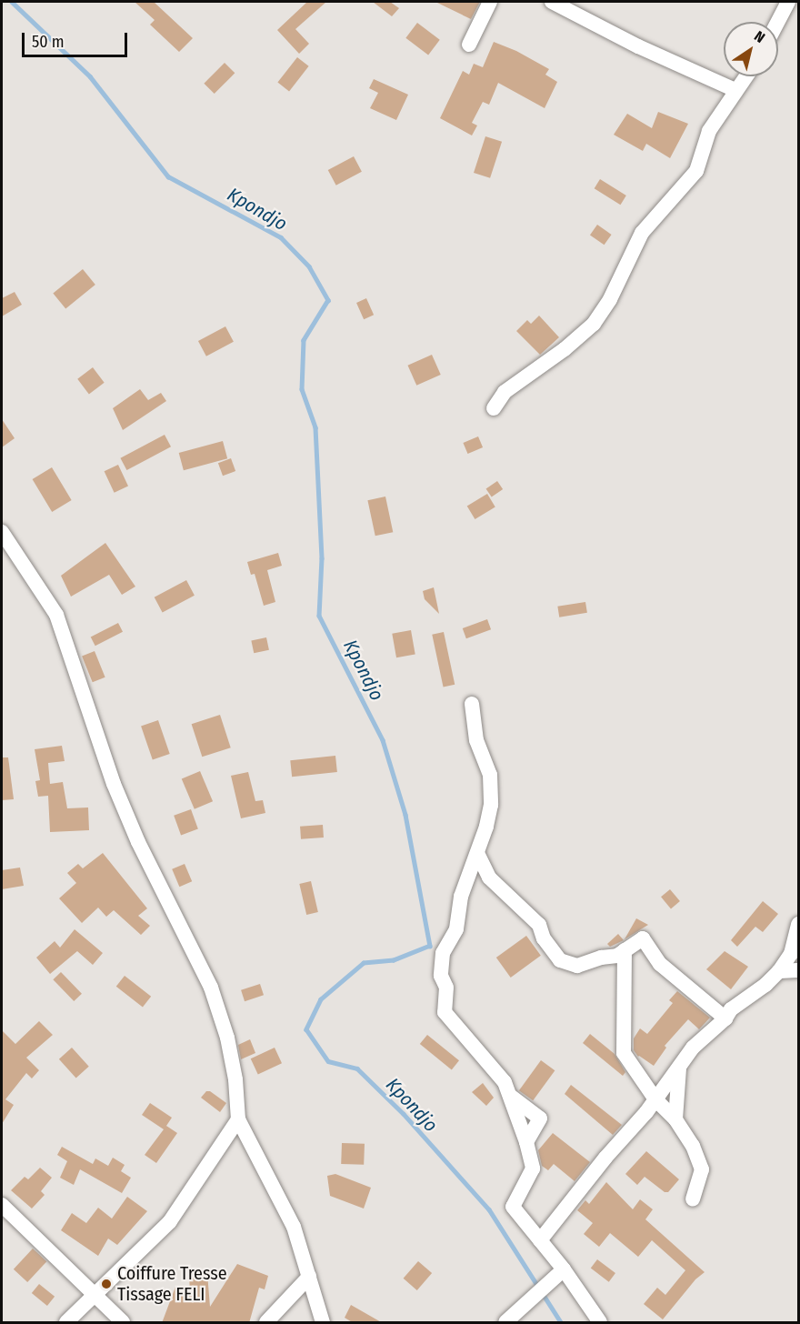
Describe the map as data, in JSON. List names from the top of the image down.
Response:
{
  "water": ["Kpondjo"],
  "places": ["Coiffure Tresse Tissage FELI"],
  "scale_bar": "50 m",
  "north": "top right"
}
